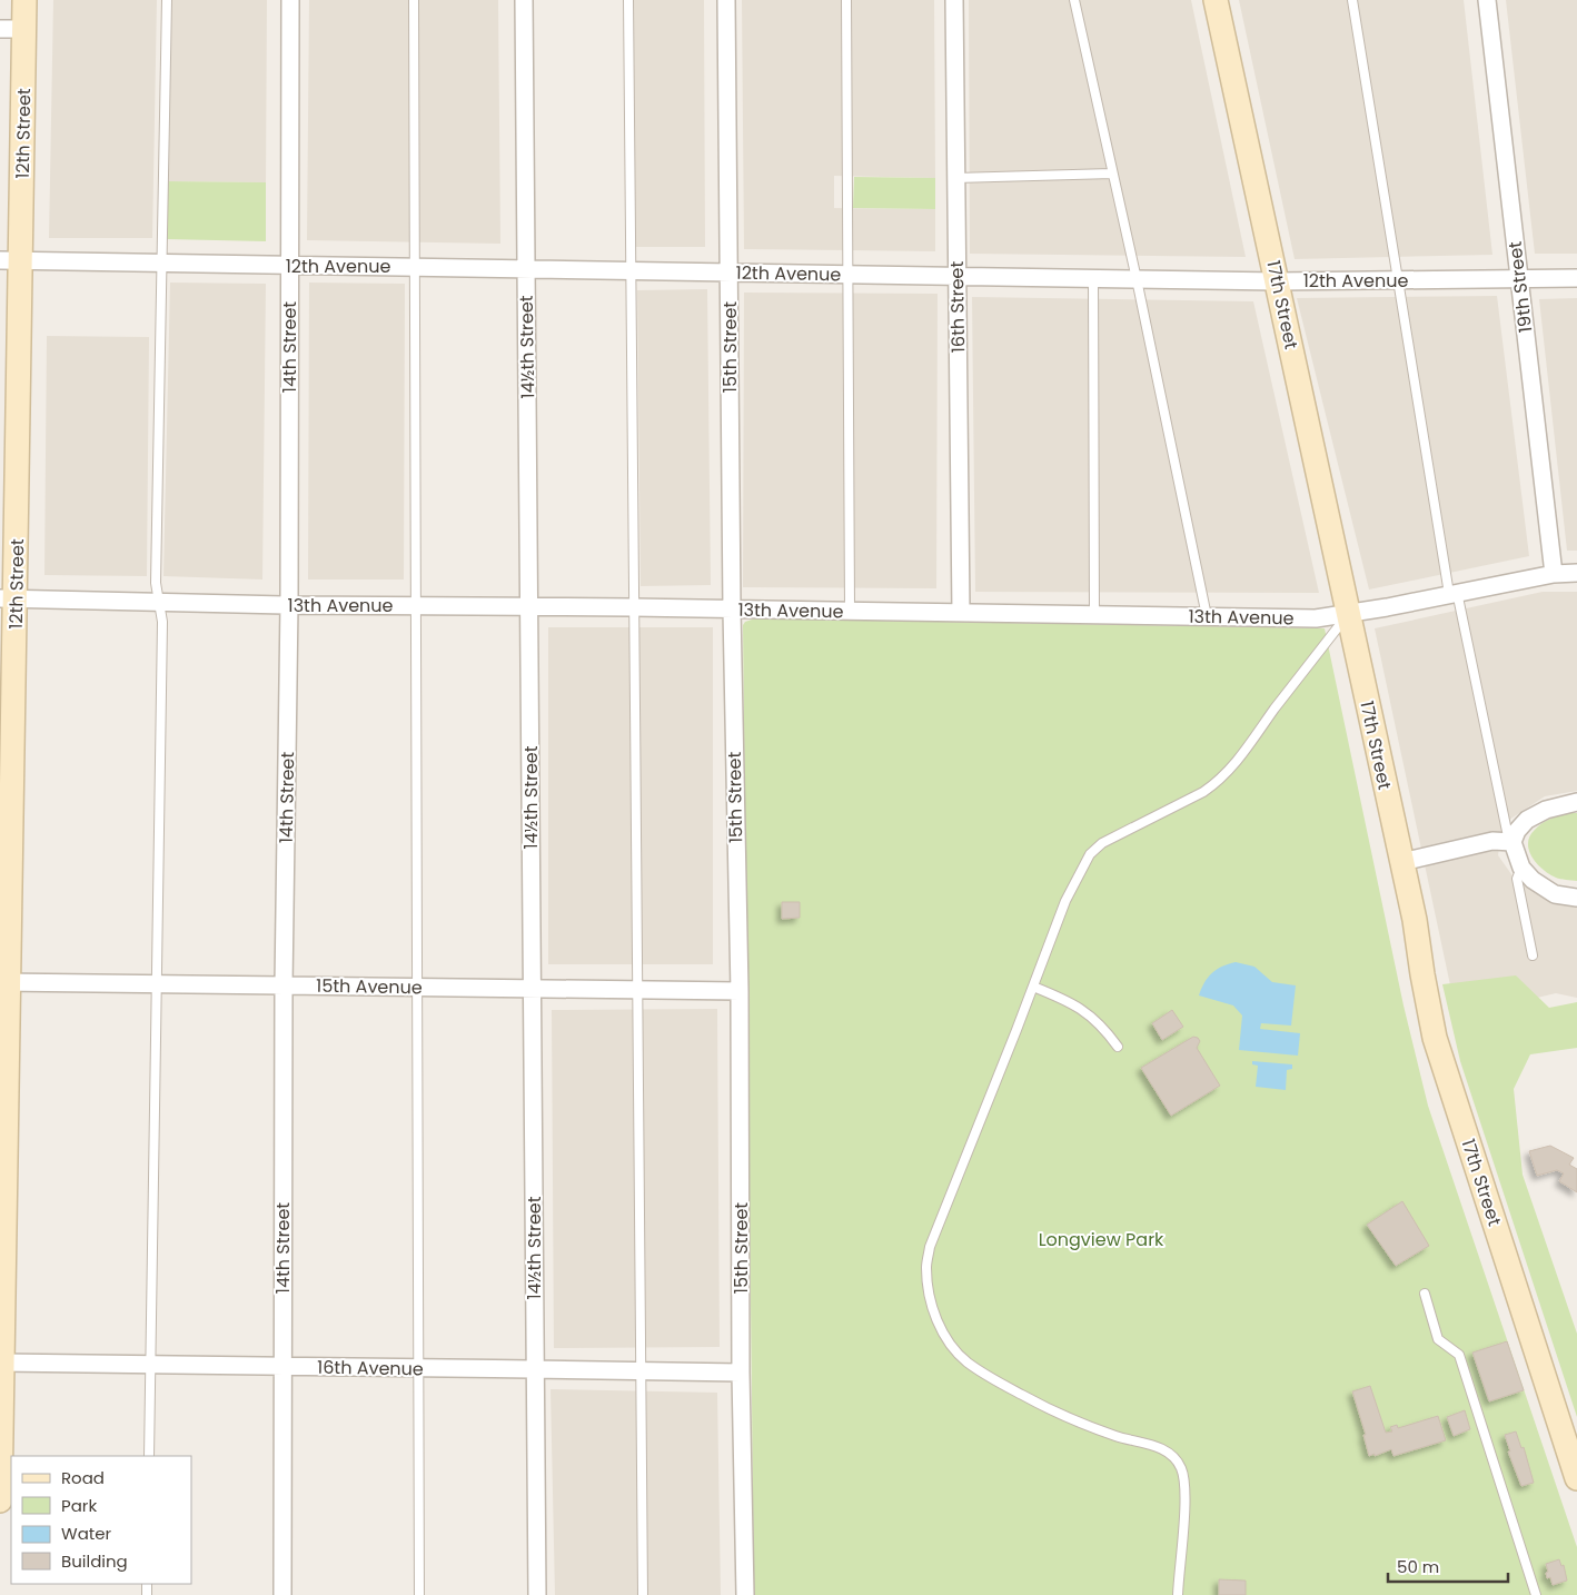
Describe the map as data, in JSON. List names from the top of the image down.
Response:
{
  "streets": {
    "street": [
      "12th Street",
      "12th Avenue",
      "19th Street",
      "17th Street",
      "16th Street",
      "14th Street",
      "14½th Street",
      "15th Street",
      "13th Avenue",
      "15th Avenue",
      "16th Avenue"
    ]
  },
  "crossings": [
    ["12th Street", "12th Avenue"],
    ["12th Street", "13th Avenue"],
    ["12th Street", "15th Avenue"],
    ["12th Street", "16th Avenue"],
    ["12th Avenue", "19th Street"],
    ["12th Avenue", "17th Street"],
    ["12th Avenue", "16th Street"],
    ["12th Avenue", "14th Street"],
    ["12th Avenue", "14½th Street"],
    ["12th Avenue", "15th Street"],
    ["19th Street", "13th Avenue"],
    ["17th Street", "13th Avenue"],
    ["16th Street", "13th Avenue"],
    ["14th Street", "13th Avenue"],
    ["14th Street", "15th Avenue"],
    ["14th Street", "16th Avenue"],
    ["14½th Street", "13th Avenue"],
    ["14½th Street", "15th Avenue"],
    ["14½th Street", "16th Avenue"],
    ["15th Street", "13th Avenue"],
    ["15th Street", "15th Avenue"],
    ["15th Street", "16th Avenue"]
  ],
  "parks": ["Longview Park"],
  "legend": [
    "Road",
    "Park",
    "Water",
    "Building"
  ],
  "scale_bar": "50 m"
}
